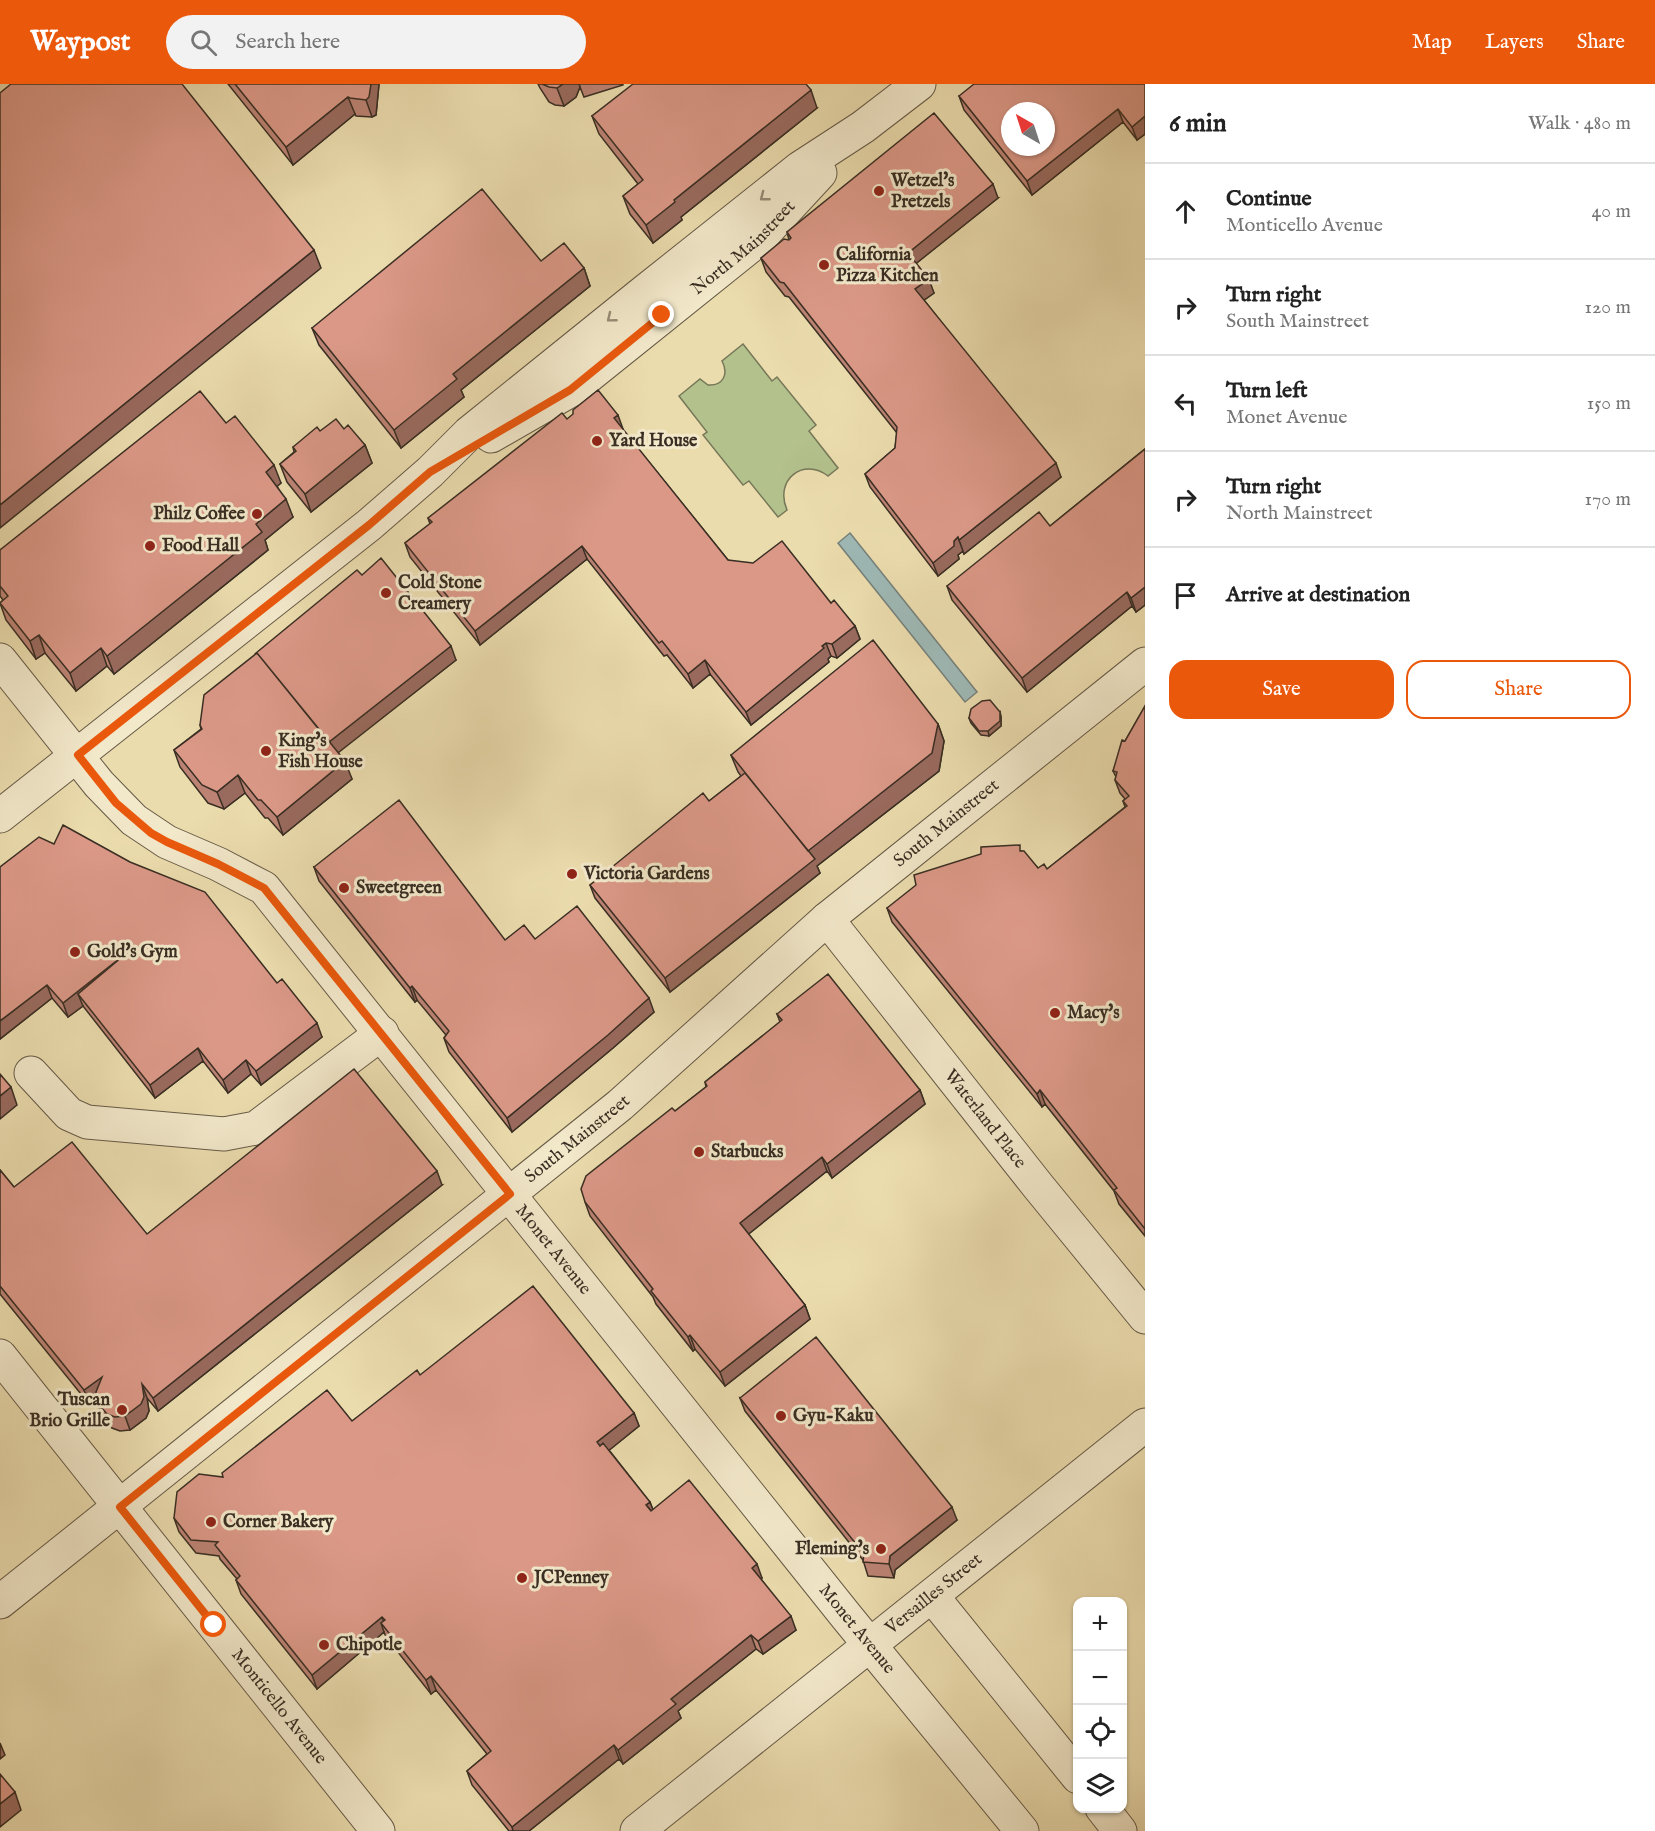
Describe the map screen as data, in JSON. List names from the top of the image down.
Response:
{
  "streets": {
    "street": [
      "North Mainstreet",
      "South Mainstreet",
      "Waterland Place",
      "Monet Avenue",
      "Versailles Street",
      "Monticello Avenue"
    ]
  },
  "crossings": [
    ["North Mainstreet", "Monet Avenue"],
    ["South Mainstreet", "Waterland Place"],
    ["South Mainstreet", "Monet Avenue"],
    ["South Mainstreet", "Monticello Avenue"],
    ["Monet Avenue", "Versailles Street"]
  ],
  "places": [
    "Wetzel's Pretzels",
    "California Pizza Kitchen",
    "Yard House",
    "Philz Coffee",
    "Food Hall",
    "Cold Stone Creamery",
    "King's Fish House",
    "Victoria Gardens",
    "Sweetgreen",
    "Gold's Gym",
    "Macy's",
    "Starbucks",
    "Tuscan Brio Grille",
    "Gyu-Kaku",
    "Corner Bakery",
    "Fleming's",
    "JCPenney",
    "Chipotle"
  ],
  "north": "top left",
  "page": {
    "header": "Waypost",
    "search": "Search here",
    "nav": ["Map", "Layers", "Share"],
    "heading": ["6 min", "Walk · 480 m"],
    "list": [
      ["Continue", "Monticello Avenue", "40 m"],
      ["Turn right", "South Mainstreet", "120 m"],
      ["Turn left", "Monet Avenue", "150 m"],
      ["Turn right", "North Mainstreet", "170 m"],
      "Arrive at destination"
    ],
    "buttons": ["Save", "Share"],
    "map_buttons": ["+", "−"]
  }
}
